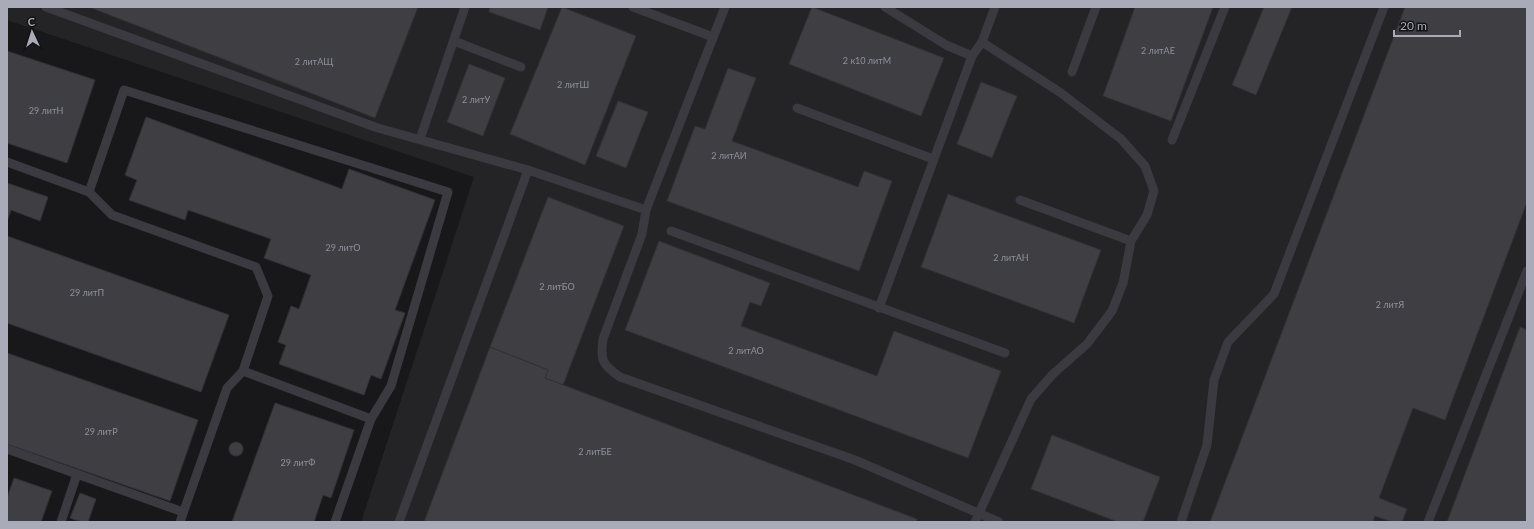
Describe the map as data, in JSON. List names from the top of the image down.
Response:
{
  "house_numbers": [
    "2 литАЕ",
    "2 к10 литМ",
    "2 литАЩ",
    "2 литШ",
    "2 литУ",
    "29 литН",
    "2 литАИ",
    "29 литО",
    "2 литАН",
    "2 литБО",
    "29 литП",
    "2 литЯ",
    "2 литАО",
    "29 литР",
    "2 литБЕ",
    "29 литФ"
  ],
  "scale_bar": "20 m",
  "north": "top"
}
